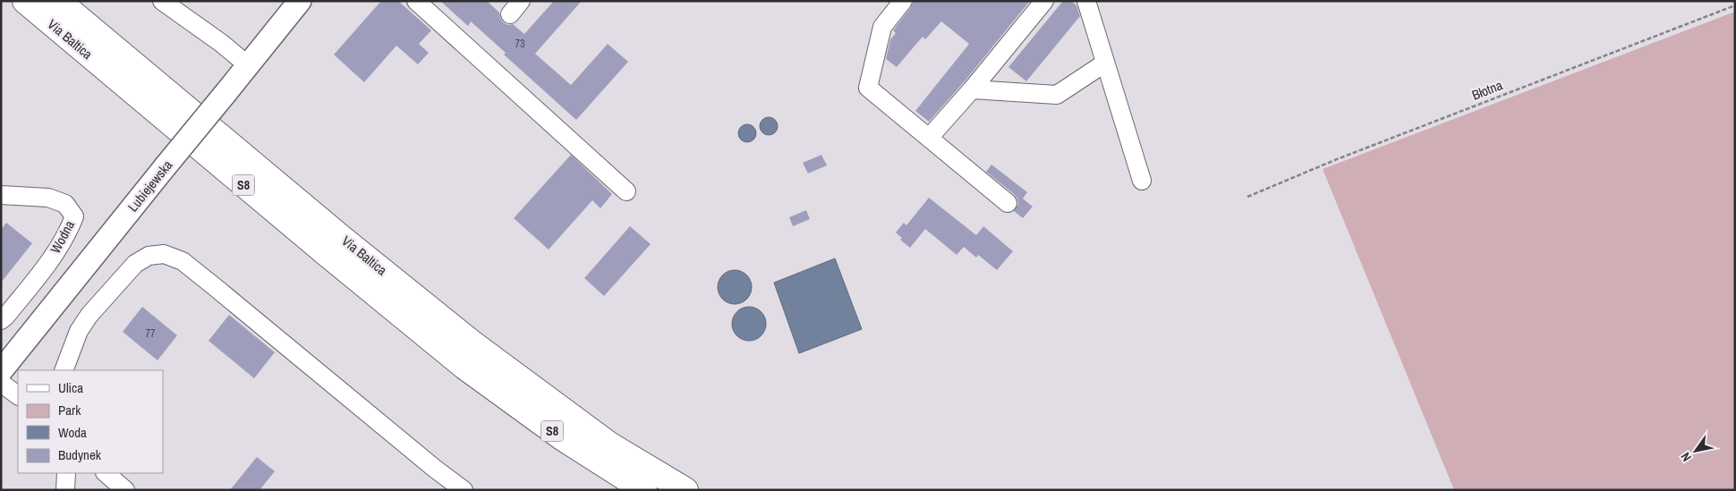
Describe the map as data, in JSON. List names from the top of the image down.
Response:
{
  "streets": {
    "highway": ["Via Baltica", "S8"],
    "main road": ["Lubiejewska"],
    "street": ["Wodna"],
    "path": ["Błotna"]
  },
  "house_numbers": ["73", "77"],
  "legend": [
    "Ulica",
    "Park",
    "Woda",
    "Budynek"
  ],
  "north": "bottom left"
}
